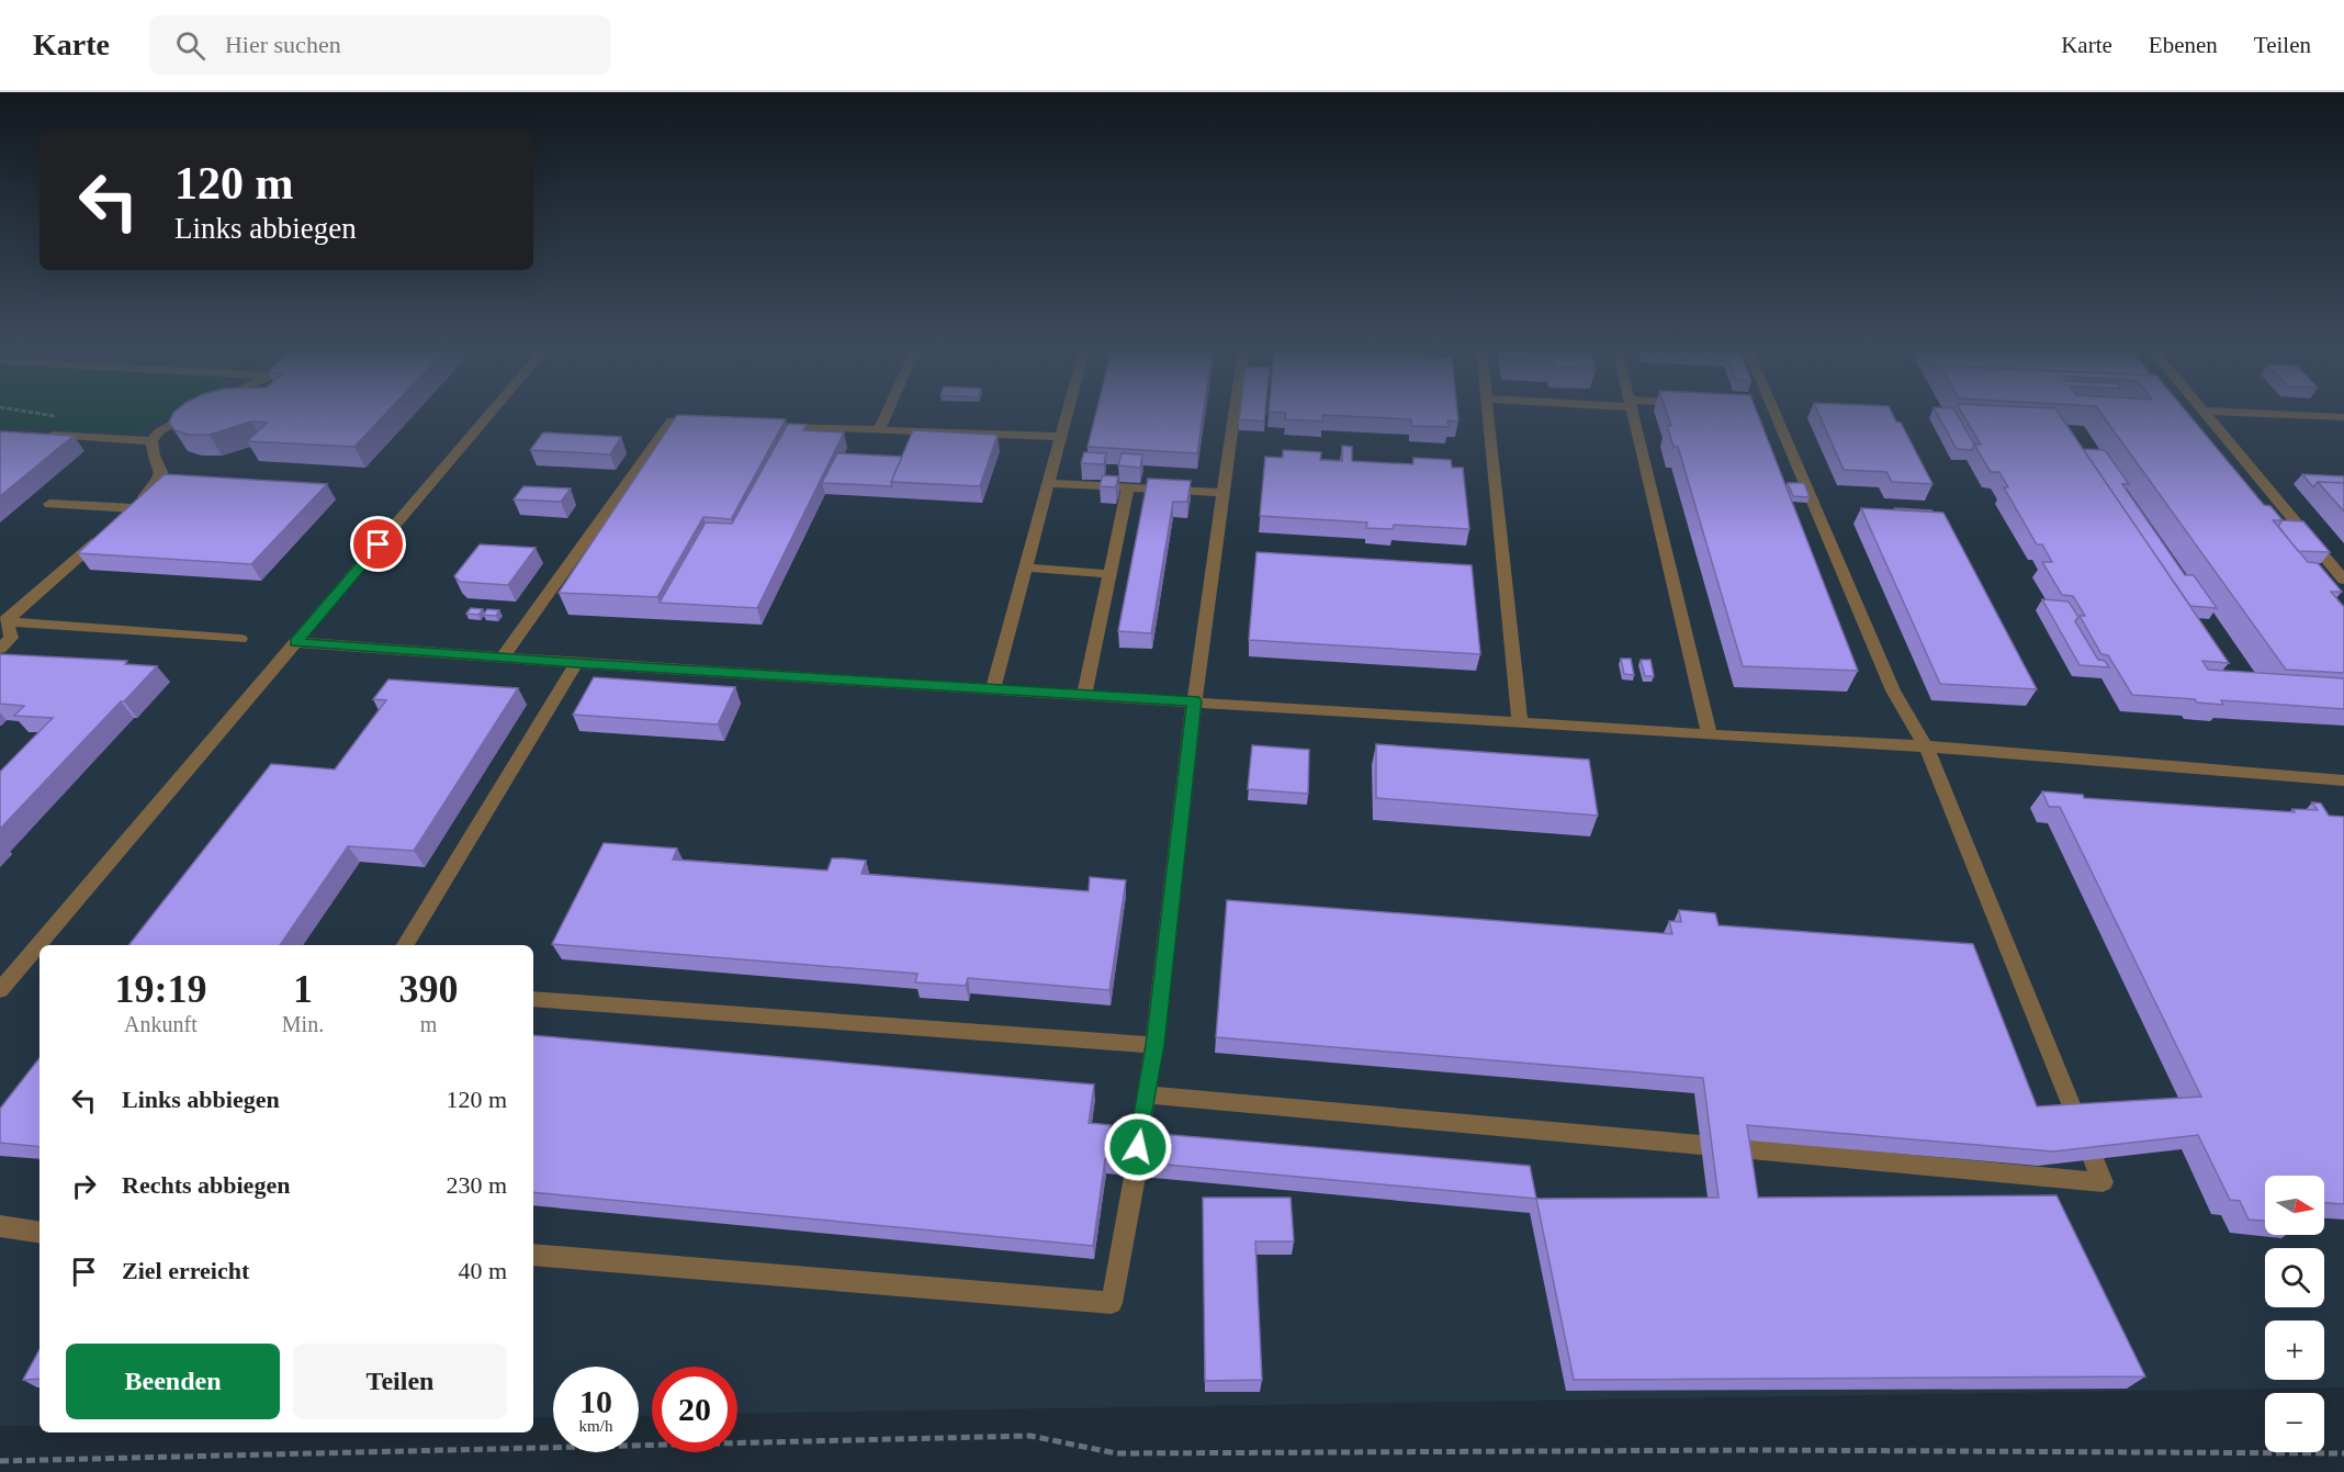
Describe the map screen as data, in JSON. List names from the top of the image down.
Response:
{
  "north": "right",
  "page": {
    "header": "Karte",
    "search": "Hier suchen",
    "nav": ["Karte", "Ebenen", "Teilen"],
    "turn": ["120 m", "Links abbiegen"],
    "eta": [
      "19:19",
      "Ankunft",
      "1",
      "Min.",
      "390",
      "m"
    ],
    "list": [
      {
        "name": "Links abbiegen",
        "value": "120 m"
      },
      {
        "name": "Rechts abbiegen",
        "value": "230 m"
      },
      {
        "name": "Ziel erreicht",
        "value": "40 m"
      }
    ],
    "map_buttons": ["+", "−"],
    "buttons": ["Beenden", "Teilen"],
    "speed": "10 km/h",
    "limit": "20"
  }
}
